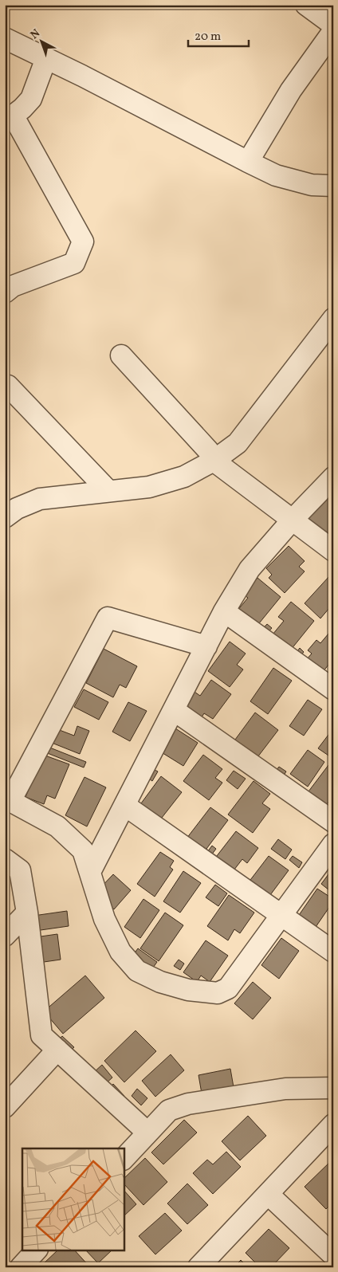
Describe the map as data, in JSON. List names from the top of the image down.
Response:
{
  "scale_bar": "20 m",
  "north": "top left"
}
